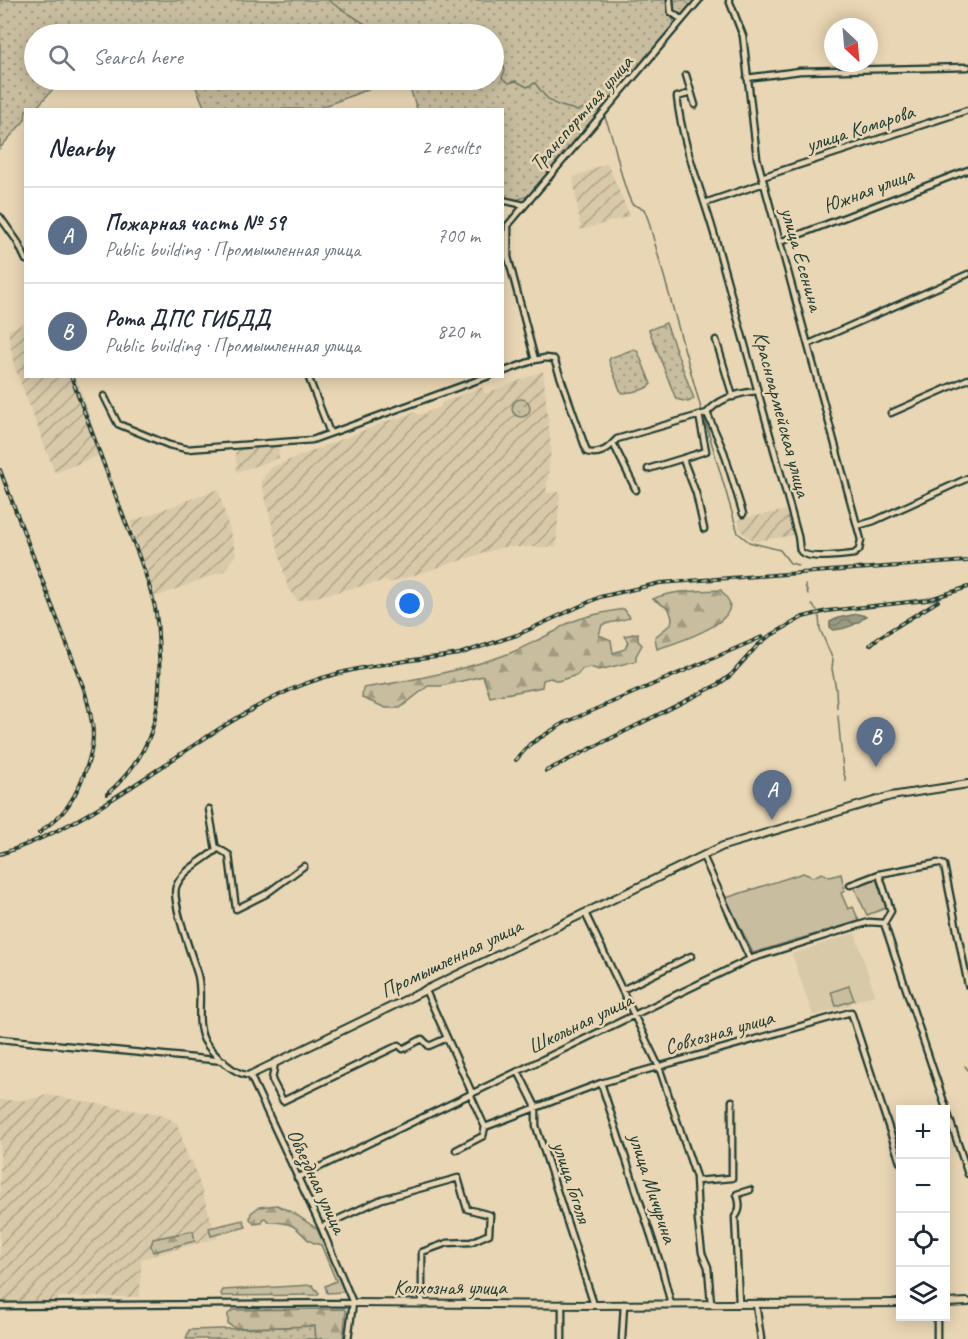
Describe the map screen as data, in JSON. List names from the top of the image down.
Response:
{
  "streets": {
    "street": [
      "Транспортная улица",
      "улица Комарова",
      "Южная улица",
      "улица Есенина",
      "Красноармейская улица",
      "Промышленная улица",
      "Школьная улица",
      "Совхозная улица",
      "Объездная улица",
      "улица Гоголя",
      "улица Мичурина",
      "Колхозная улица"
    ]
  },
  "crossings": [
    ["улица Комарова", "улица Есенина"],
    ["улица Комарова", "Красноармейская улица"],
    ["Южная улица", "улица Есенина"],
    ["улица Есенина", "Красноармейская улица"],
    ["Промышленная улица", "Объездная улица"],
    ["Школьная улица", "Объездная улица"],
    ["Школьная улица", "улица Гоголя"],
    ["Совхозная улица", "улица Гоголя"],
    ["Совхозная улица", "улица Мичурина"],
    ["Объездная улица", "Колхозная улица"],
    ["улица Гоголя", "Колхозная улица"],
    ["улица Мичурина", "Колхозная улица"]
  ],
  "north": "bottom right",
  "page": {
    "search": "Search here",
    "heading": ["Nearby", "2 results"],
    "list": [
      {
        "mark": "A",
        "name": "Пожарная часть № 59",
        "note": "Public building · Промышленная улица",
        "value": "700 m"
      },
      {
        "mark": "B",
        "name": "Рота ДПС ГИБДД",
        "note": "Public building · Промышленная улица",
        "value": "820 m"
      }
    ],
    "pins": ["B", "A"],
    "map_buttons": ["+", "−"]
  }
}
